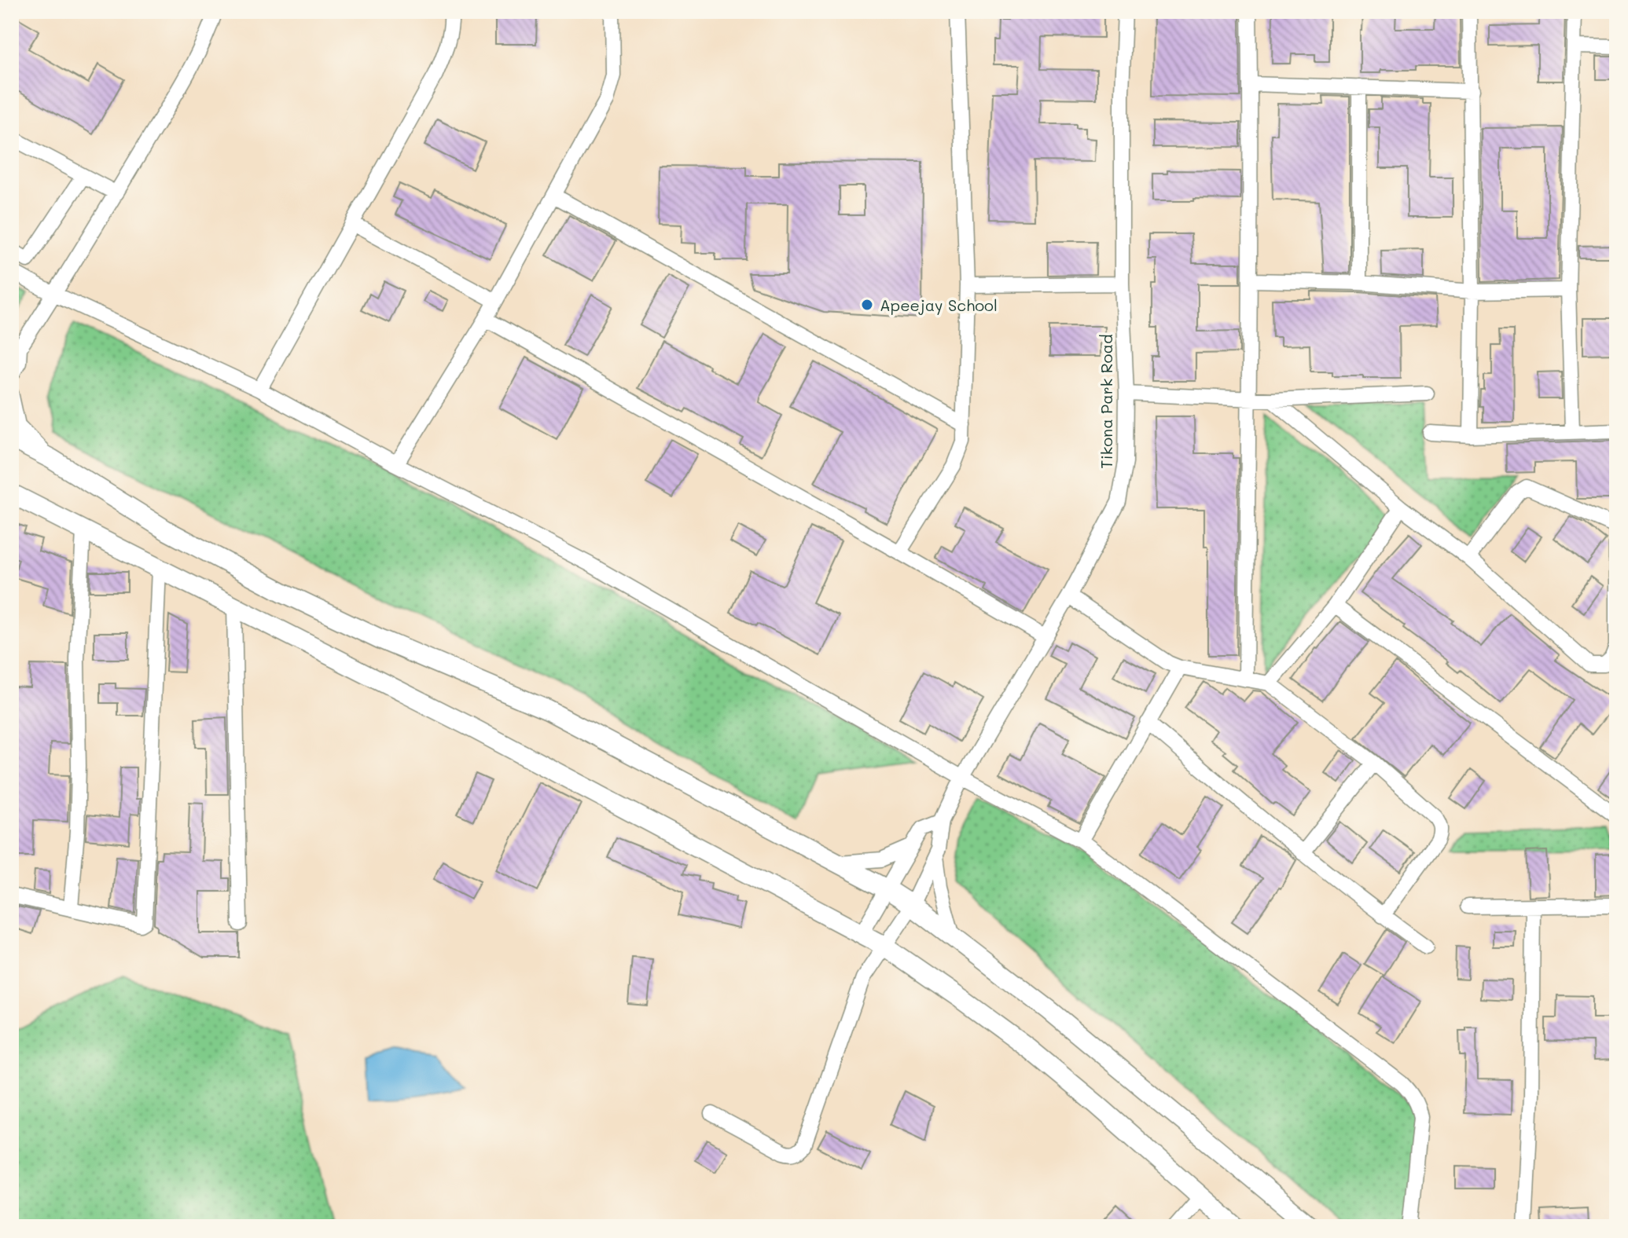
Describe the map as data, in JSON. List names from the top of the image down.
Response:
{
  "streets": {
    "street": ["Tikona Park Road"]
  },
  "places": ["Apeejay School"]
}
